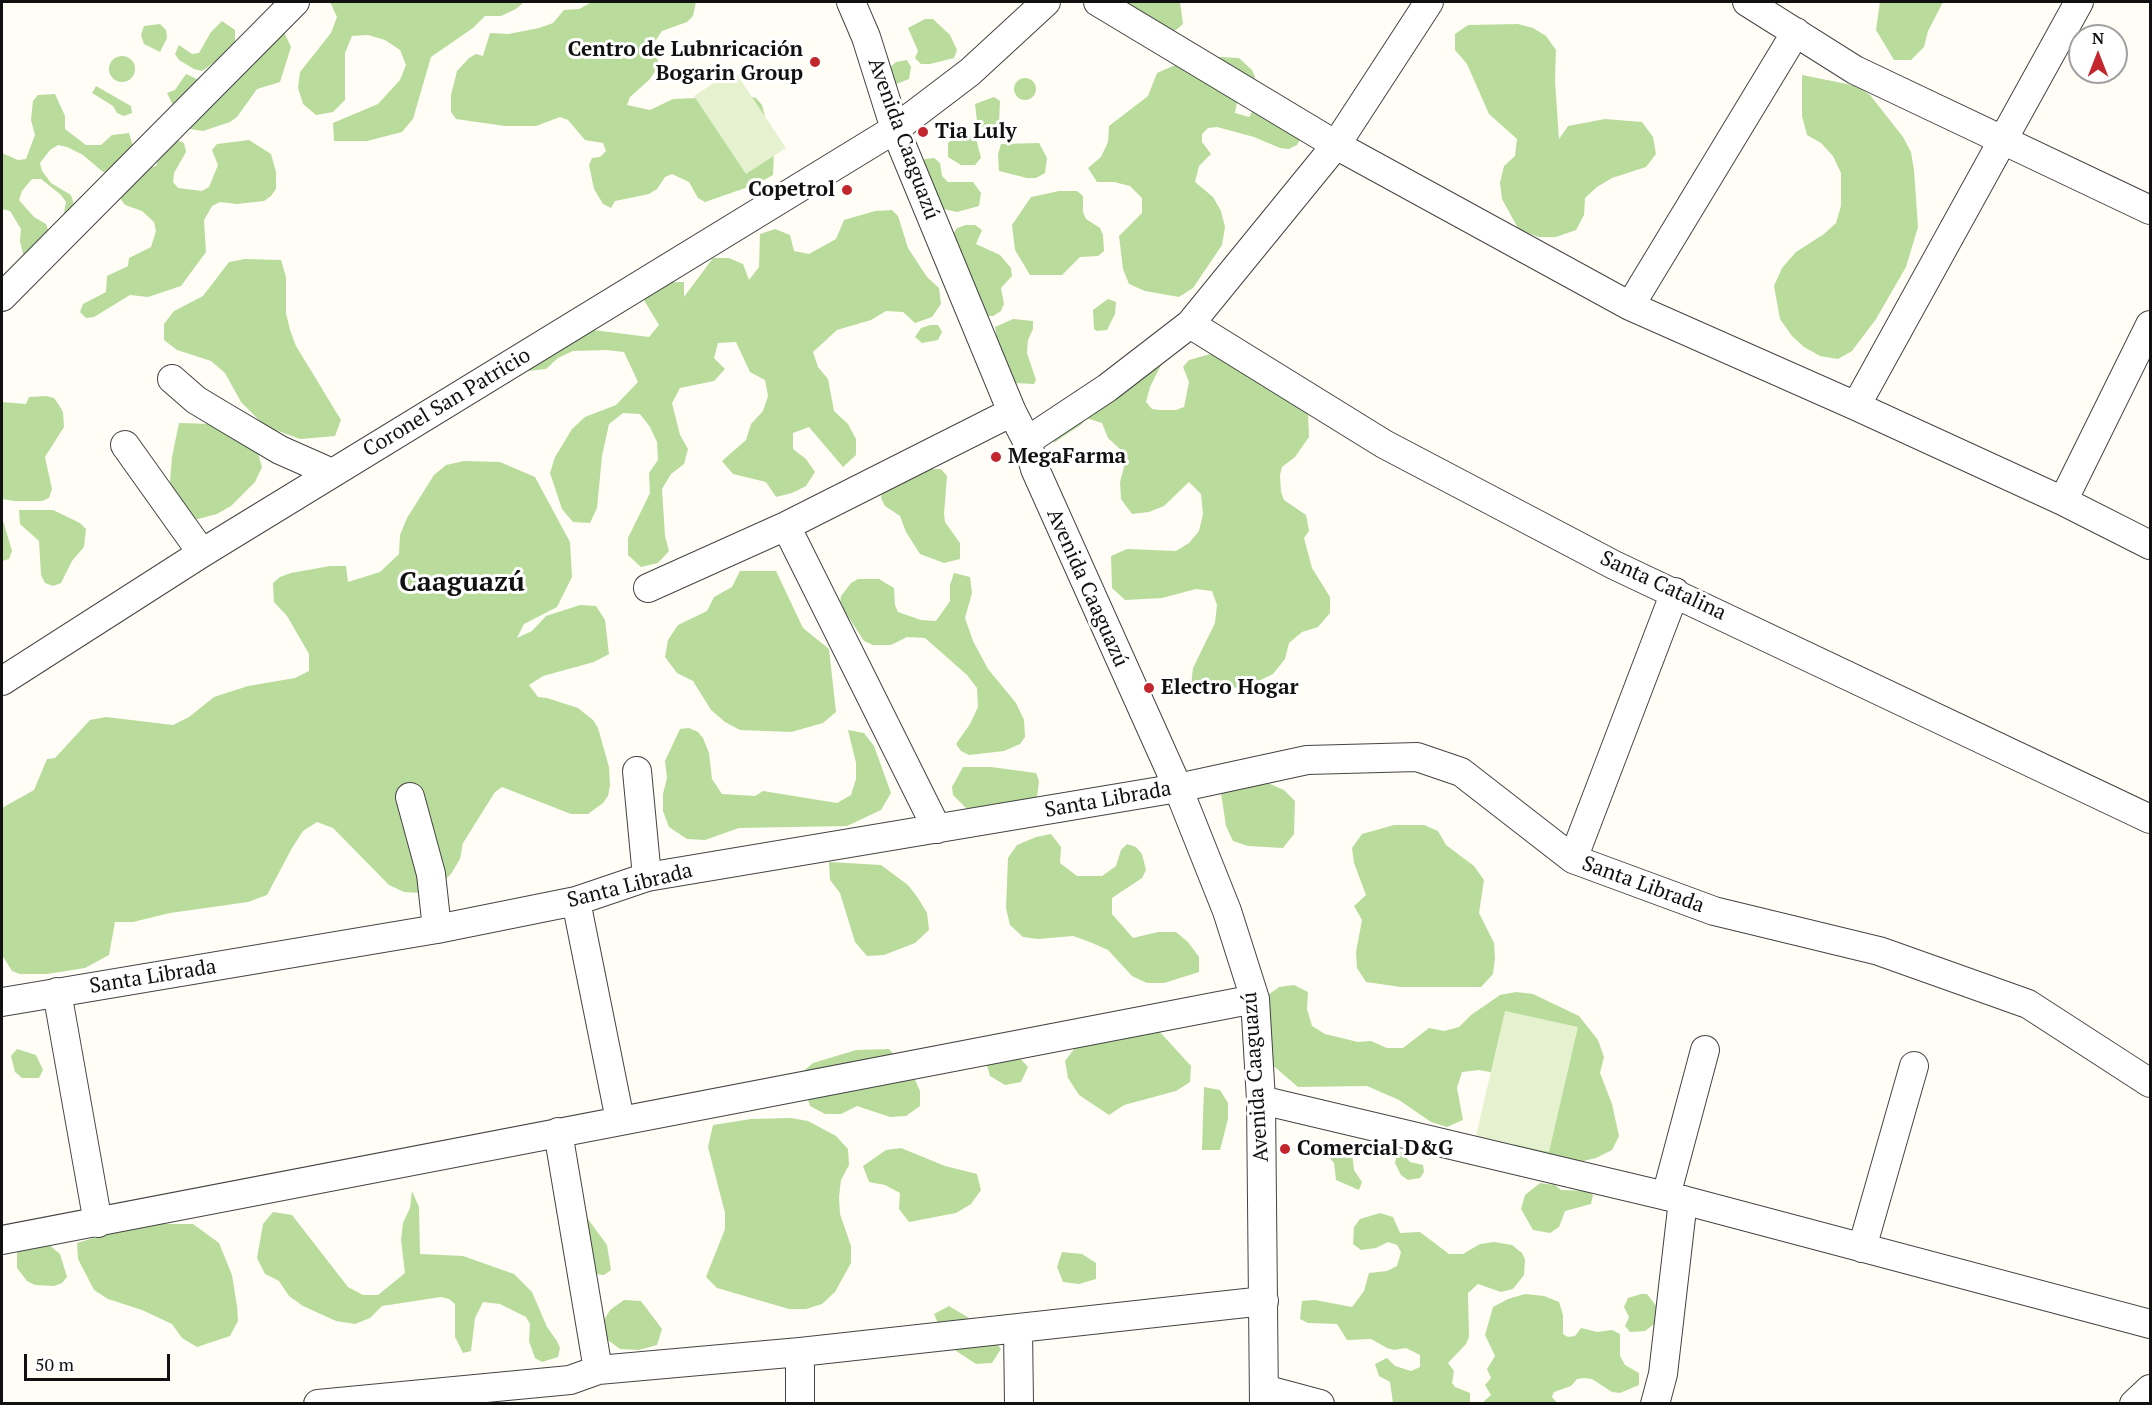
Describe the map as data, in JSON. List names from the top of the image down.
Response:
{
  "streets": {
    "street": [
      "Avenida Caaguazú",
      "Coronel San Patricio",
      "Santa Catalina",
      "Santa Librada"
    ]
  },
  "crossings": [
    ["Avenida Caaguazú", "Coronel San Patricio"],
    ["Avenida Caaguazú", "Santa Librada"]
  ],
  "districts": ["Caaguazú"],
  "places": [
    "Centro de Lubnricación Bogarin Group",
    "Tia Luly",
    "Copetrol",
    "MegaFarma",
    "Electro Hogar",
    "Comercial D&G"
  ],
  "scale_bar": "50 m",
  "north": "top"
}
